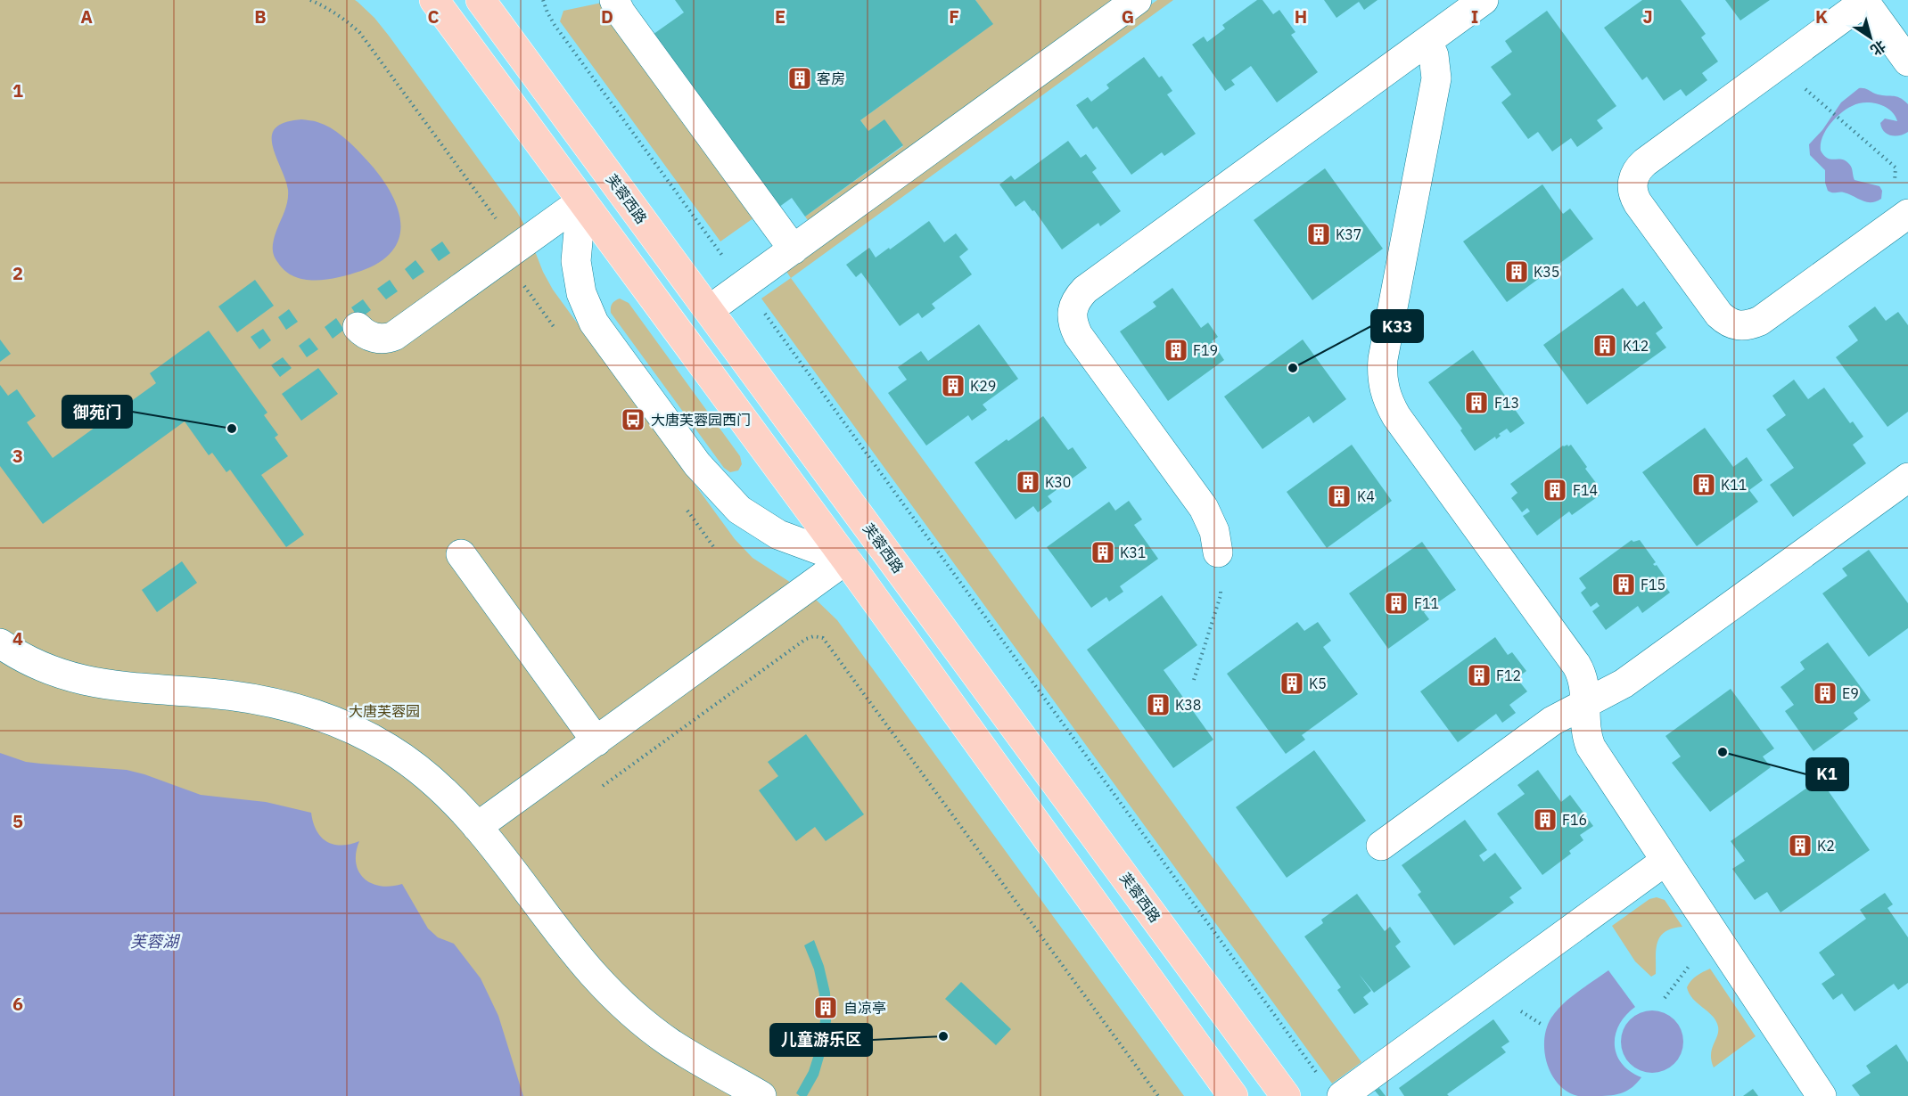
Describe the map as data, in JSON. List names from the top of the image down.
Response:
{
  "streets": {
    "main road": ["芙蓉西路"]
  },
  "water": ["芙蓉湖"],
  "parks": ["大唐芙蓉园"],
  "places": {
    "building": [
      "客房",
      "K37",
      "K35",
      "K12",
      "F19",
      "K29",
      "F13",
      "K30",
      "K11",
      "F14",
      "K4",
      "K31",
      "F15",
      "F11",
      "F12",
      "K5",
      "E9",
      "K38",
      "F16",
      "K2",
      "自凉亭"
    ],
    "other": [
      "K33",
      "御苑门",
      "K1",
      "儿童游乐区"
    ],
    "bus stop": ["大唐芙蓉园西门"]
  },
  "north": "bottom right",
  "grid": {
    "columns": [
      "A",
      "B",
      "C",
      "D",
      "E",
      "F",
      "G",
      "H",
      "I",
      "J",
      "K"
    ],
    "rows": [
      "1",
      "2",
      "3",
      "4",
      "5",
      "6"
    ]
  }
}
